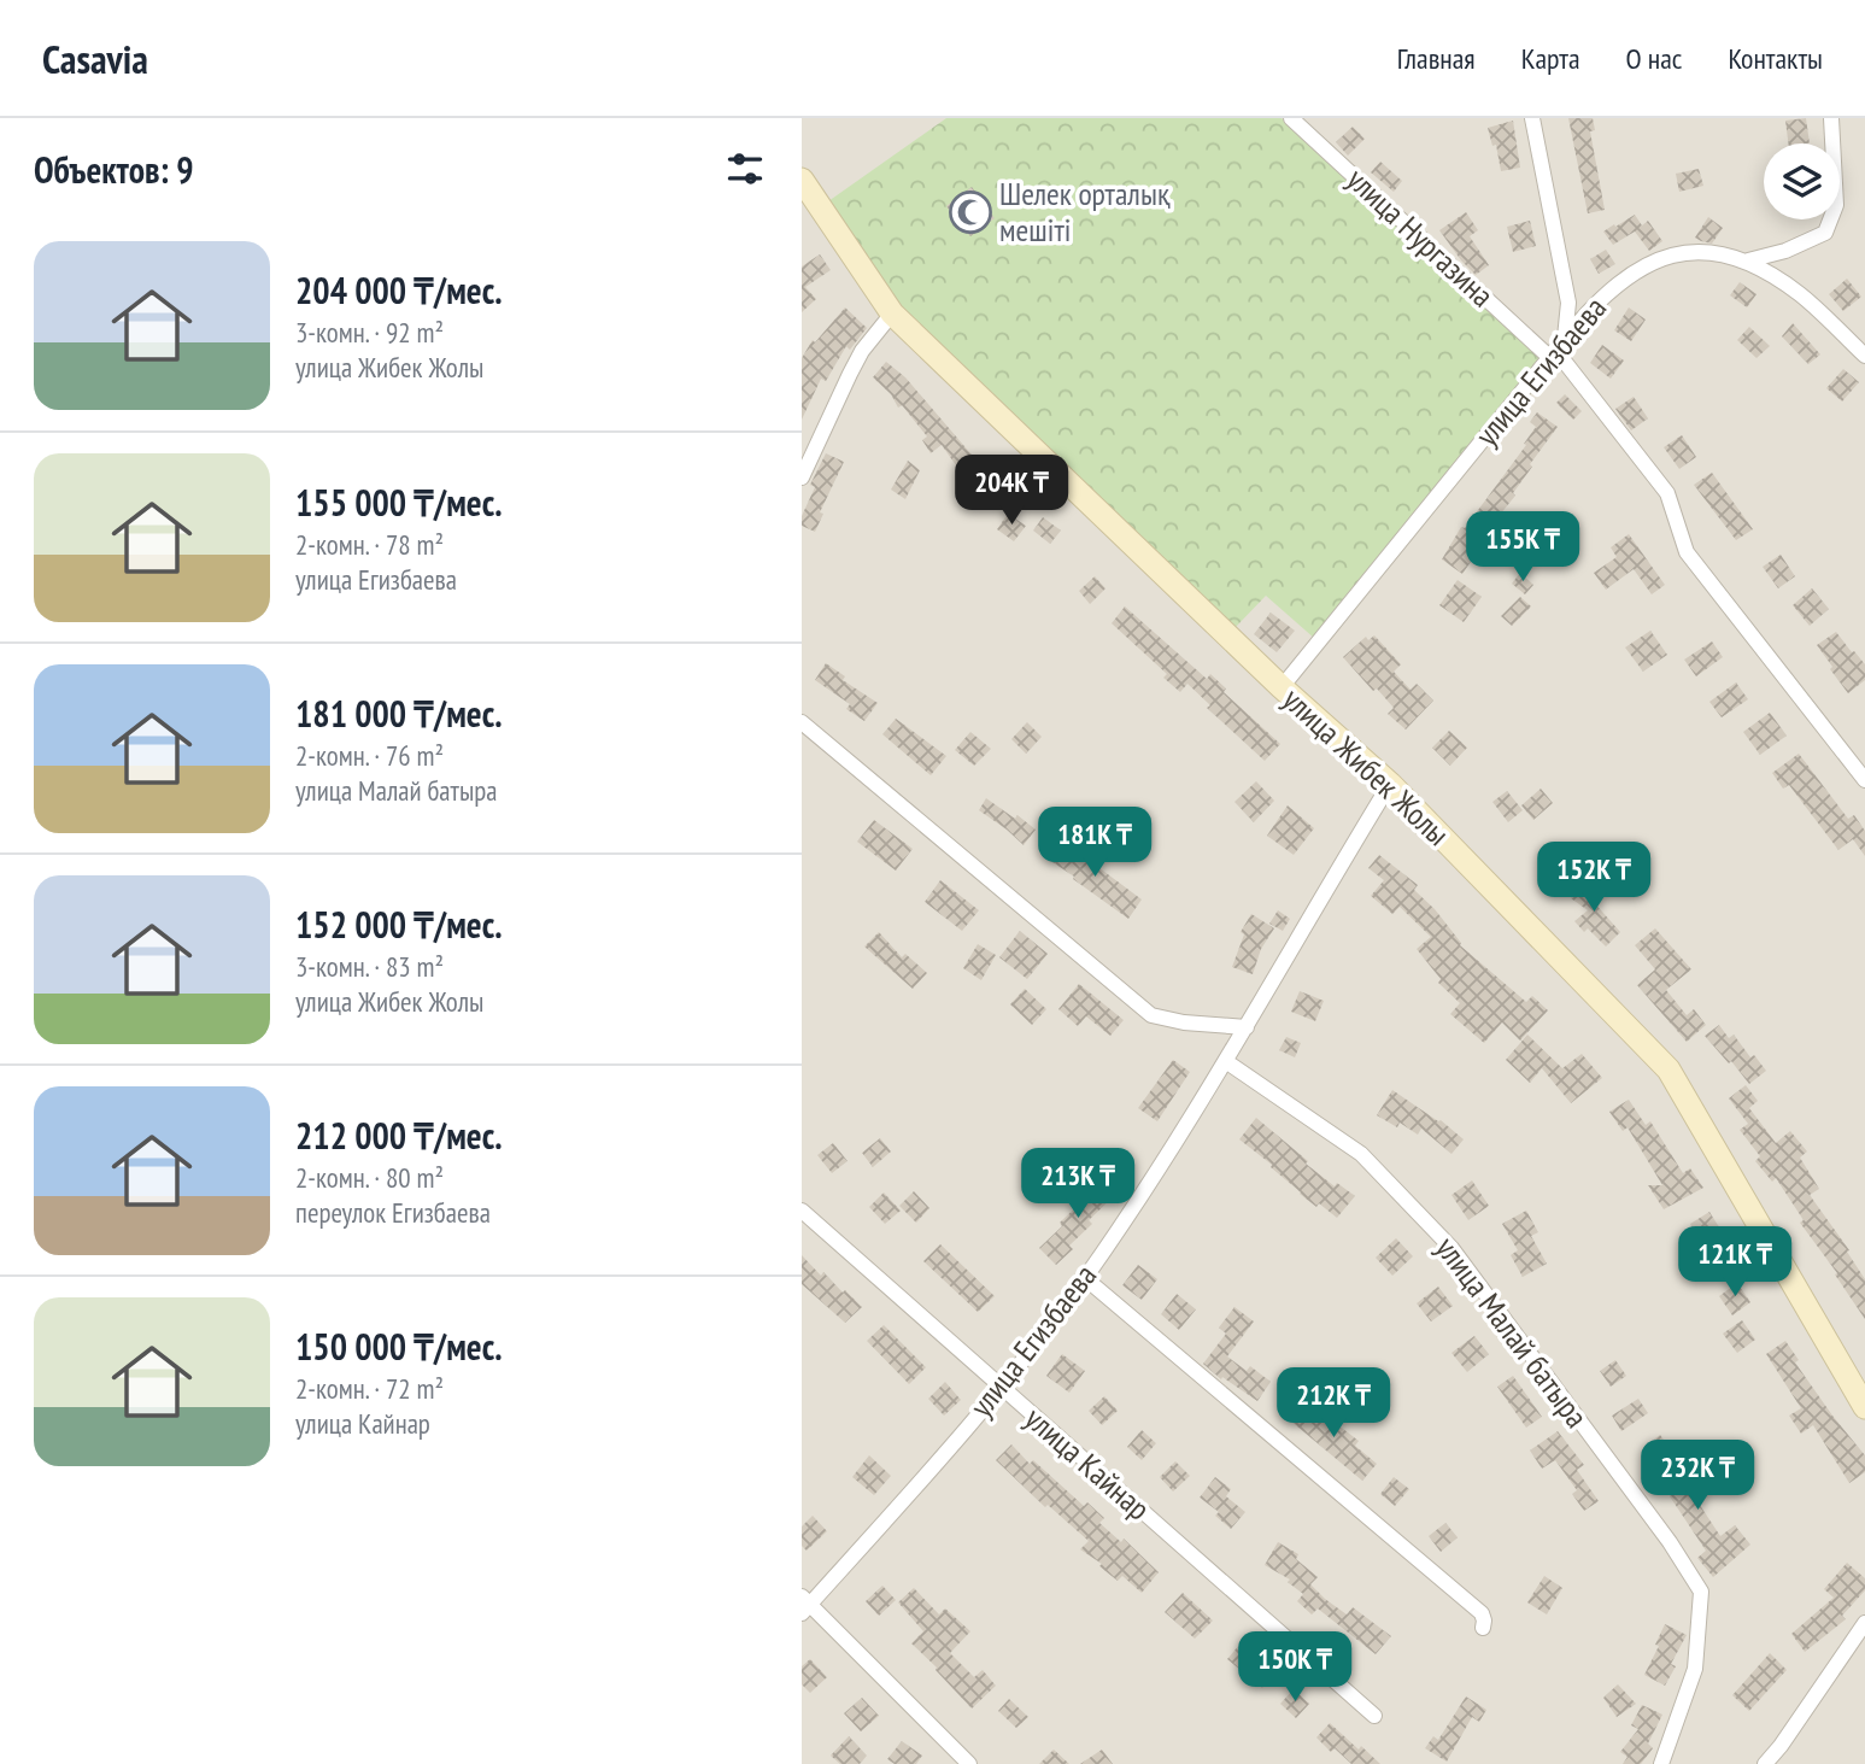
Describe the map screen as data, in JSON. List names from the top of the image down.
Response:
{
  "streets": {
    "main road": ["улица Жибек Жолы"],
    "street": [
      "улица Нургазина",
      "улица Егизбаева",
      "улица Малай батыра",
      "улица Кайнар"
    ]
  },
  "crossings": [
    ["улица Нургазина", "улица Егизбаева"],
    ["улица Егизбаева", "улица Жибек Жолы"],
    ["улица Егизбаева", "улица Малай батыра"],
    ["улица Егизбаева", "улица Кайнар"]
  ],
  "places": {
    "mosque": ["Шелек орталық мешіті"]
  },
  "page": {
    "header": "Casavia",
    "nav": [
      "Главная",
      "Карта",
      "О нас",
      "Контакты"
    ],
    "heading": "Объектов: 9",
    "list": [
      {
        "name": "204 000 ₸/мес.",
        "note": "3-комн. · 92 m² · улица Жибек Жолы"
      },
      {
        "name": "155 000 ₸/мес.",
        "note": "2-комн. · 78 m² · улица Егизбаева"
      },
      {
        "name": "181 000 ₸/мес.",
        "note": "2-комн. · 76 m² · улица Малай батыра"
      },
      {
        "name": "152 000 ₸/мес.",
        "note": "3-комн. · 83 m² · улица Жибек Жолы"
      },
      {
        "name": "212 000 ₸/мес.",
        "note": "2-комн. · 80 m² · переулок Егизбаева"
      },
      {
        "name": "150 000 ₸/мес.",
        "note": "2-комн. · 72 m² · улица Кайнар"
      }
    ],
    "price": [
      "204K ₸",
      "155K ₸",
      "181K ₸",
      "152K ₸",
      "213K ₸",
      "121K ₸",
      "212K ₸",
      "232K ₸",
      "150K ₸"
    ]
  }
}
